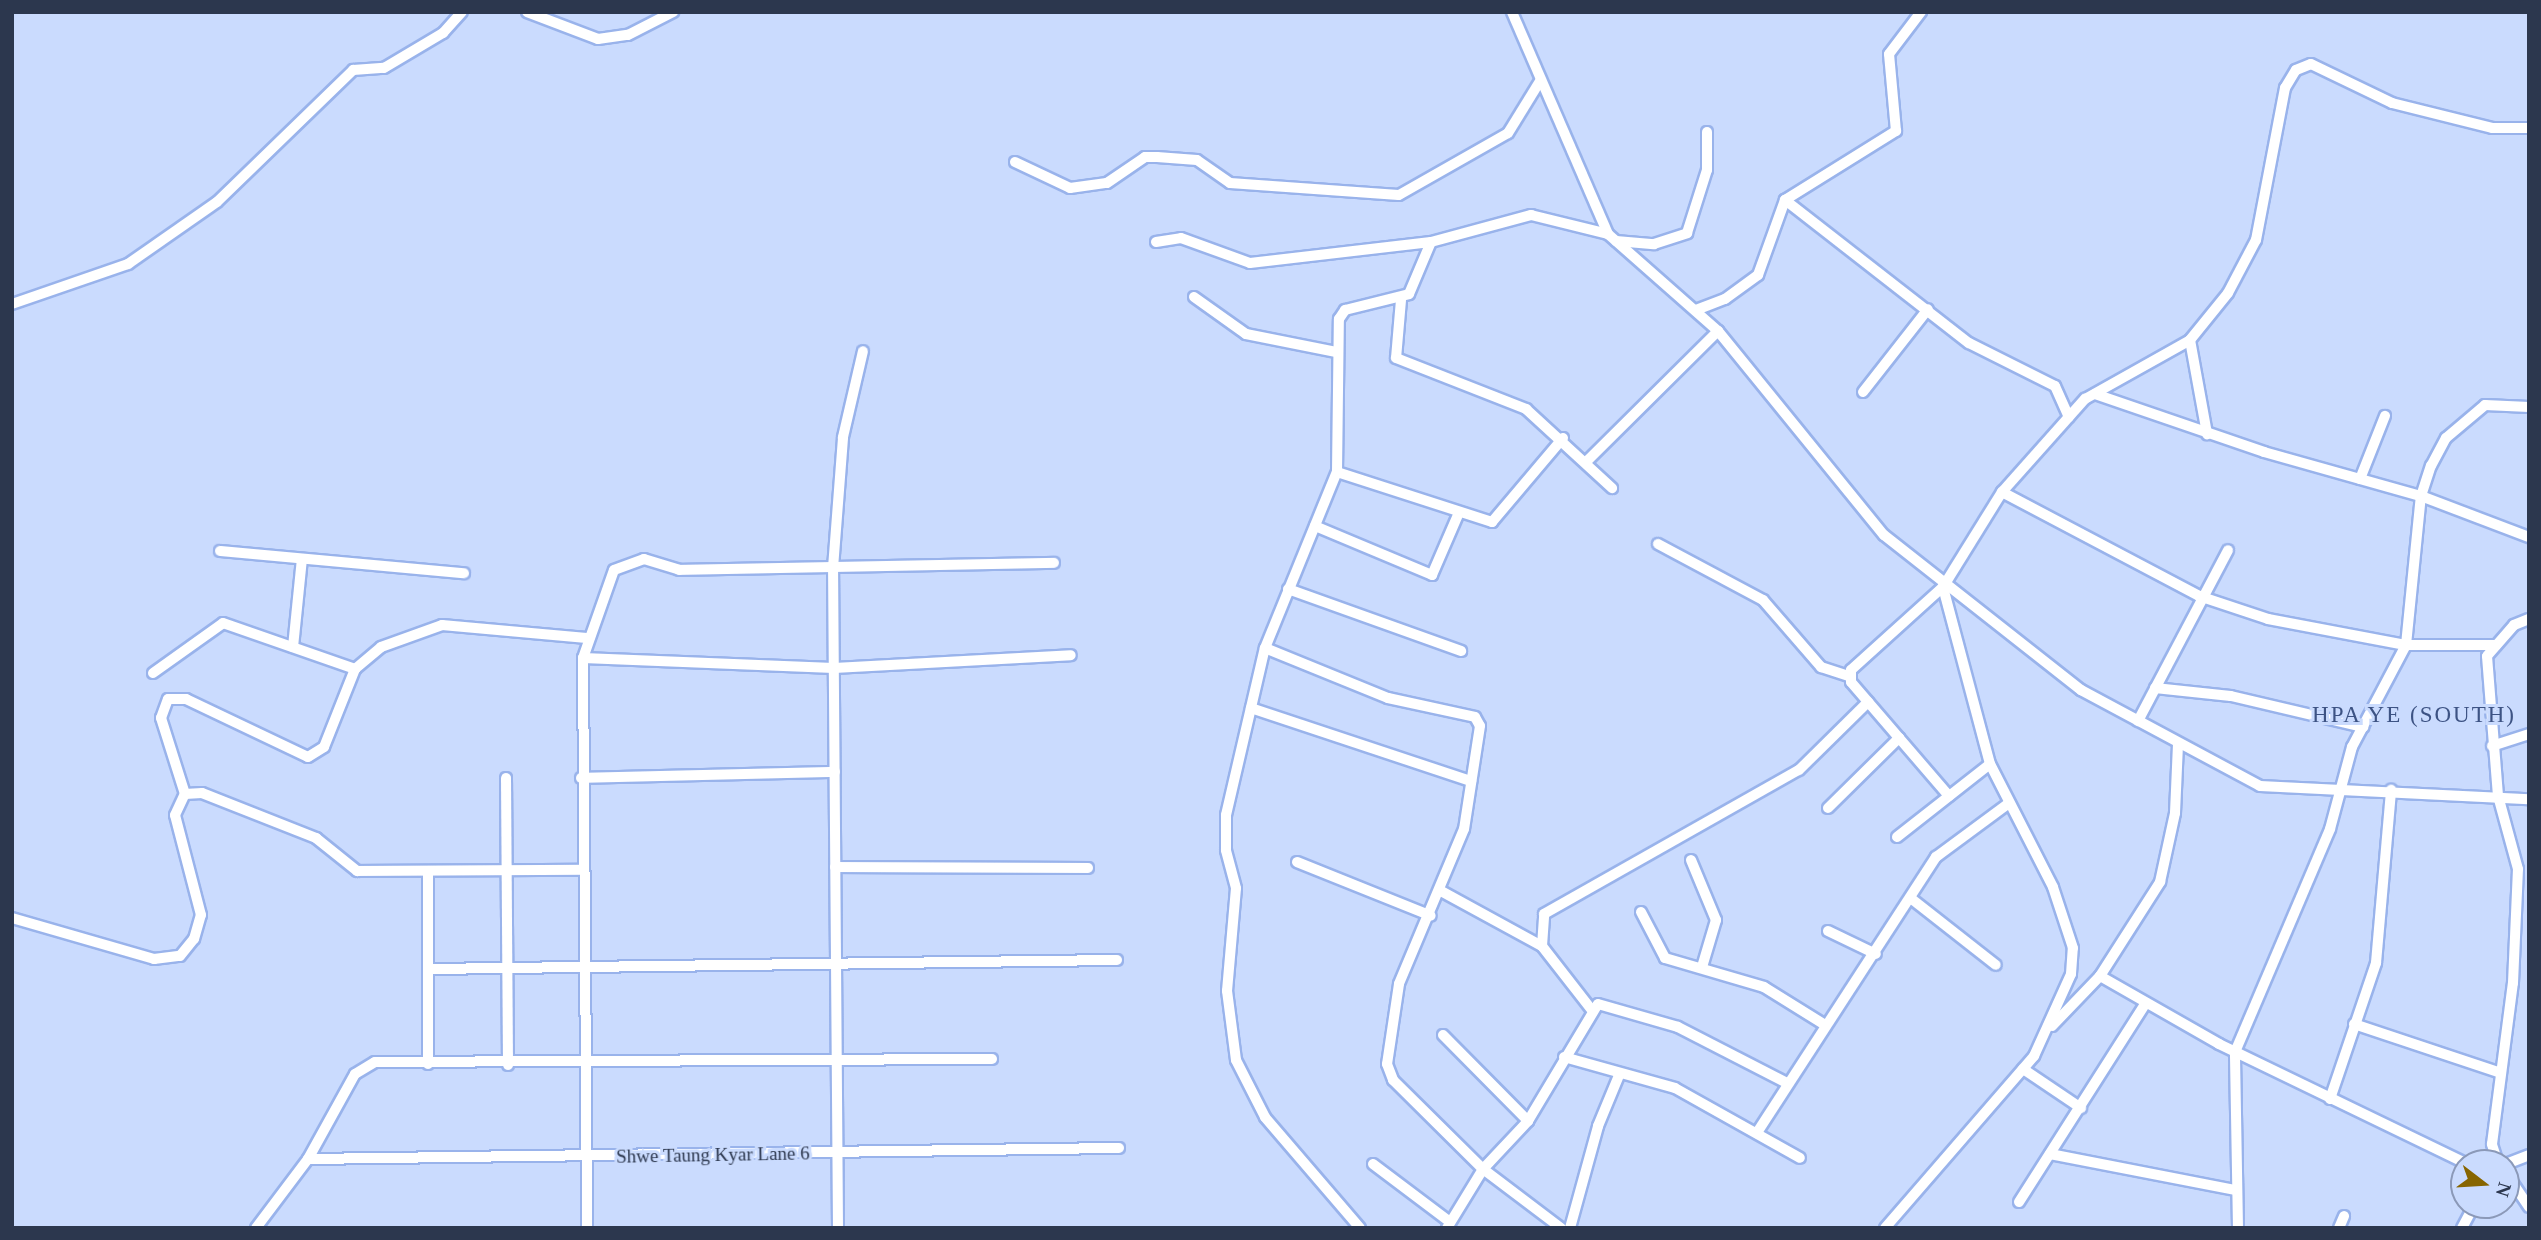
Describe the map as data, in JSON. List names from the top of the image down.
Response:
{
  "streets": {
    "street": ["Shwe Taung Kyar Lane 6"]
  },
  "districts": ["HPA YE (SOUTH)"],
  "north": "right"
}
